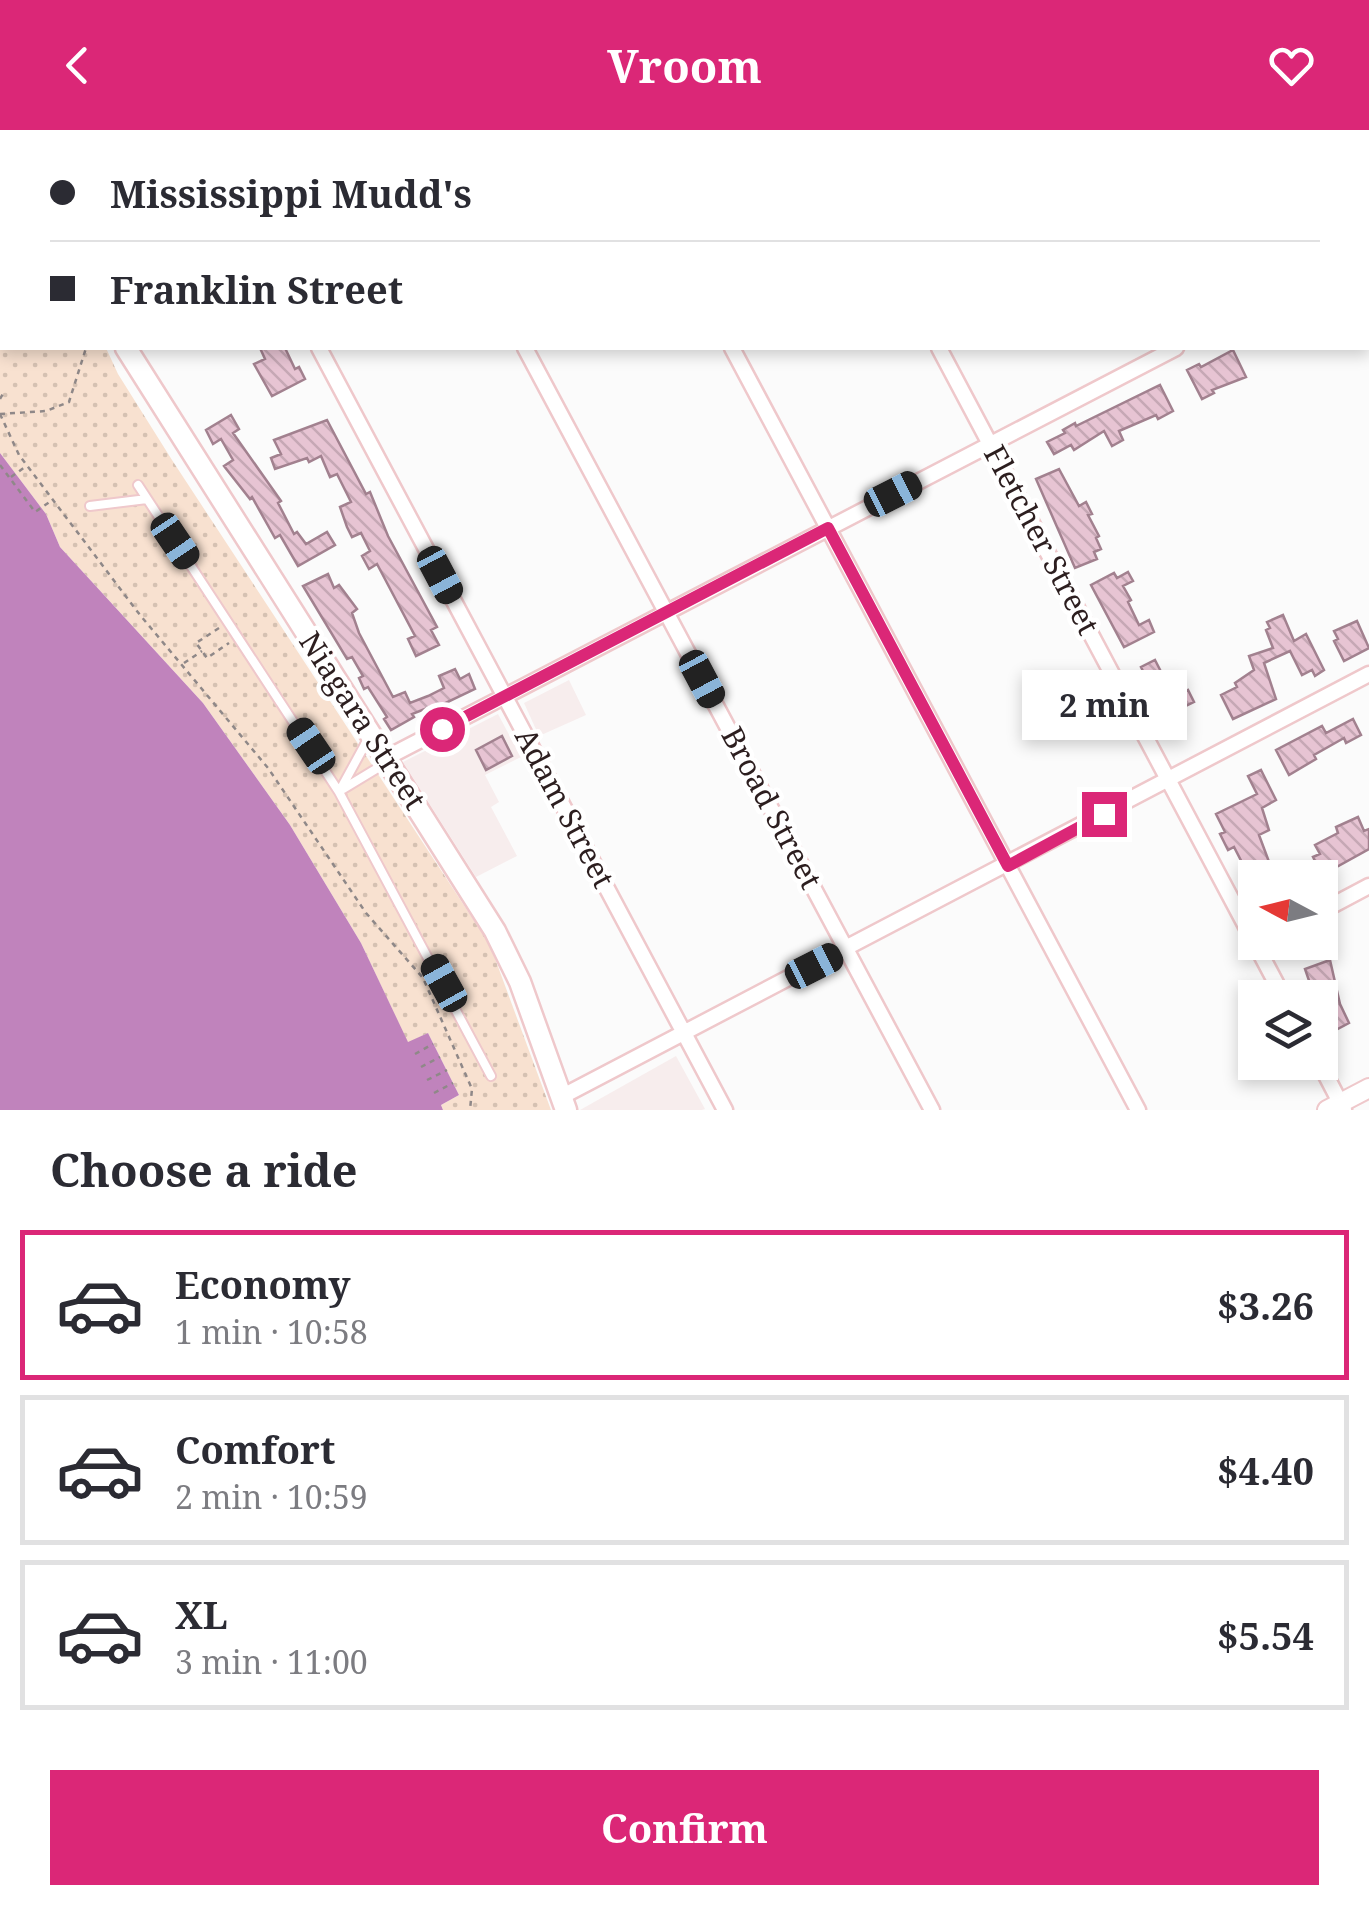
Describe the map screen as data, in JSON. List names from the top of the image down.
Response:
{
  "streets": {
    "main road": ["Niagara Street"],
    "street": ["Fletcher Street", "Adam Street", "Broad Street"]
  },
  "north": "left",
  "page": {
    "header": "Vroom",
    "banner": ["Mississippi Mudd's", "Franklin Street"],
    "bubble": "2 min",
    "heading": "Choose a ride",
    "list": [
      {
        "name": "Economy",
        "note": "1 min · 10:58",
        "value": "$3.26"
      },
      {
        "name": "Comfort",
        "note": "2 min · 10:59",
        "value": "$4.40"
      },
      {
        "name": "XL",
        "note": "3 min · 11:00",
        "value": "$5.54"
      }
    ],
    "buttons": "Confirm"
  }
}
